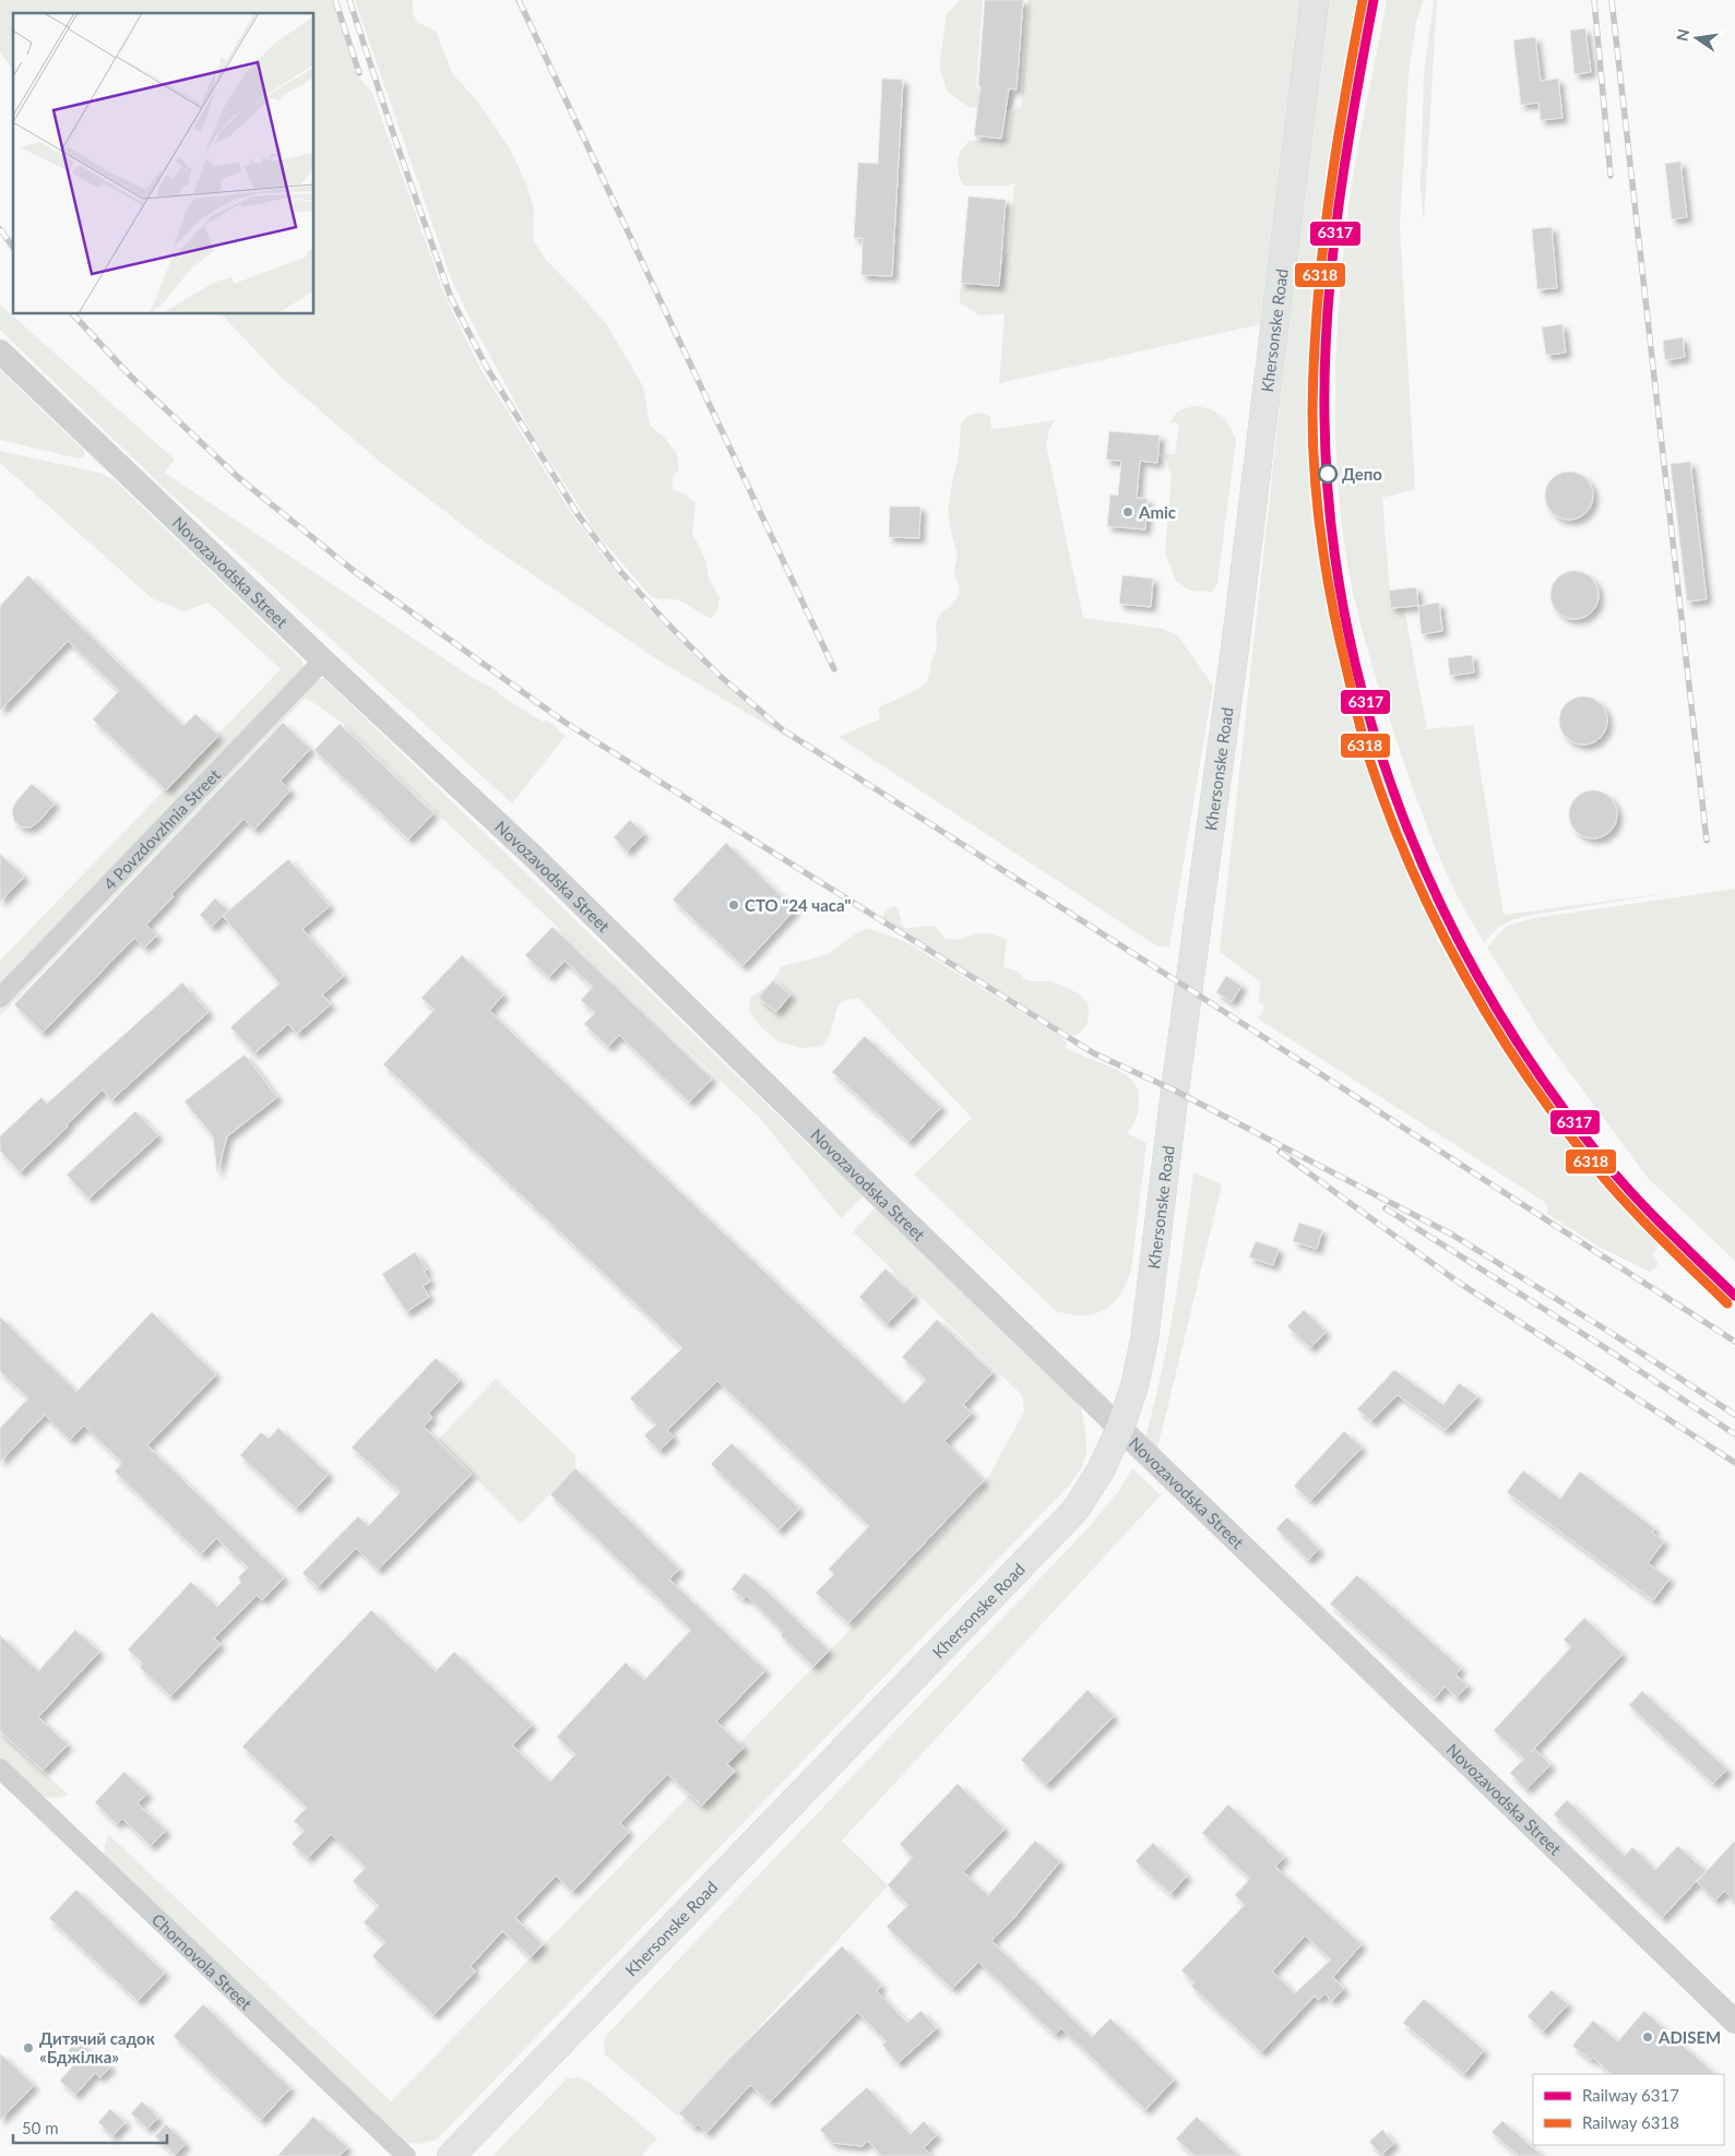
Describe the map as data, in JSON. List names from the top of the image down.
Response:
{
  "streets": {
    "main road": ["Khersonske Road"],
    "street": ["Novozavodska Street", "4 Povzdovzhnia Street", "Chornovola Street"]
  },
  "crossings": [
    ["Khersonske Road", "Novozavodska Street"],
    ["Novozavodska Street", "4 Povzdovzhnia Street"]
  ],
  "places": [
    "Депо",
    "Amic",
    "СТО \"24 часа\"",
    "ADISEM",
    "Дитячий садок «Бджілка»"
  ],
  "lines": ["rail line 6317", "rail line 6318"],
  "legend": ["Railway 6317", "Railway 6318"],
  "scale_bar": "50 m",
  "north": "left"
}
